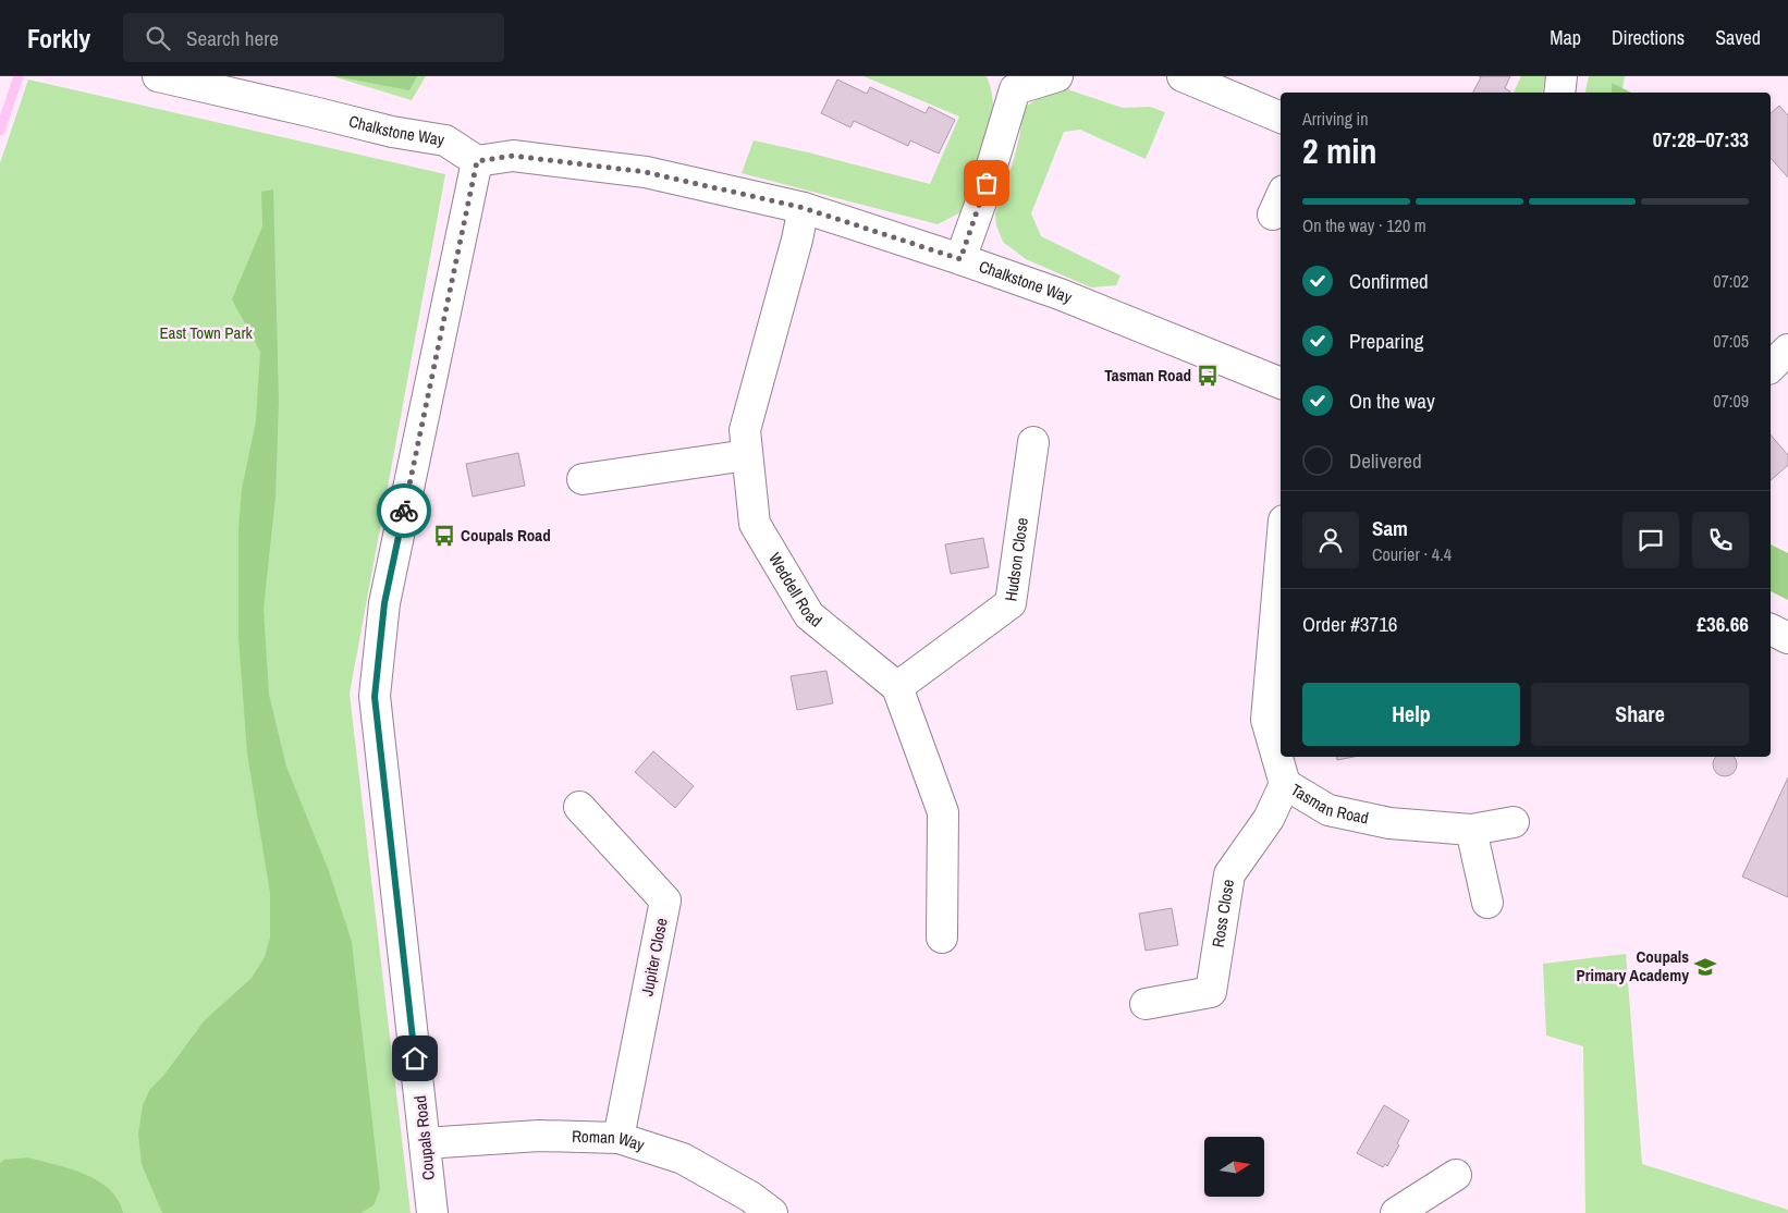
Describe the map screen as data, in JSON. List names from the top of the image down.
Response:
{
  "streets": {
    "street": [
      "Chalkstone Way",
      "Hudson Close",
      "Weddell Road",
      "Tasman Road",
      "Ross Close",
      "Jupiter Close",
      "Coupals Road",
      "Roman Way"
    ]
  },
  "crossings": [
    ["Chalkstone Way", "Weddell Road"],
    ["Chalkstone Way", "Coupals Road"],
    ["Hudson Close", "Weddell Road"],
    ["Tasman Road", "Ross Close"],
    ["Jupiter Close", "Roman Way"],
    ["Coupals Road", "Roman Way"]
  ],
  "parks": ["East Town Park"],
  "places": {
    "bus stop": ["Tasman Road", "Coupals Road"],
    "school or university": ["Coupals Primary Academy"]
  },
  "north": "right",
  "page": {
    "header": "Forkly",
    "search": "Search here",
    "nav": ["Map", "Directions", "Saved"],
    "heading": ["2 min", "Arriving in", "07:28–07:33"],
    "panel": [
      "Sam",
      "Courier · 4.4",
      "Order #3716",
      "£36.66"
    ],
    "bar": "On the way · 120 m",
    "list": [
      ["Confirmed", "07:02"],
      ["Preparing", "07:05"],
      ["On the way", "07:09"],
      "Delivered"
    ],
    "buttons": ["Help", "Share"]
  }
}
